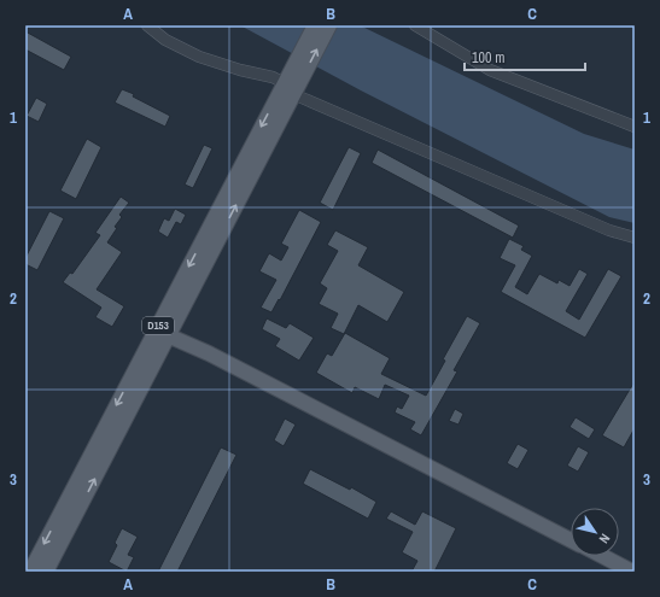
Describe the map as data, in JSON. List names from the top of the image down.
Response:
{
  "streets": {
    "main road": ["D153"]
  },
  "scale_bar": "100 m",
  "north": "bottom right",
  "grid": {
    "columns": ["A", "B", "C"],
    "rows": ["1", "2", "3"]
  }
}
